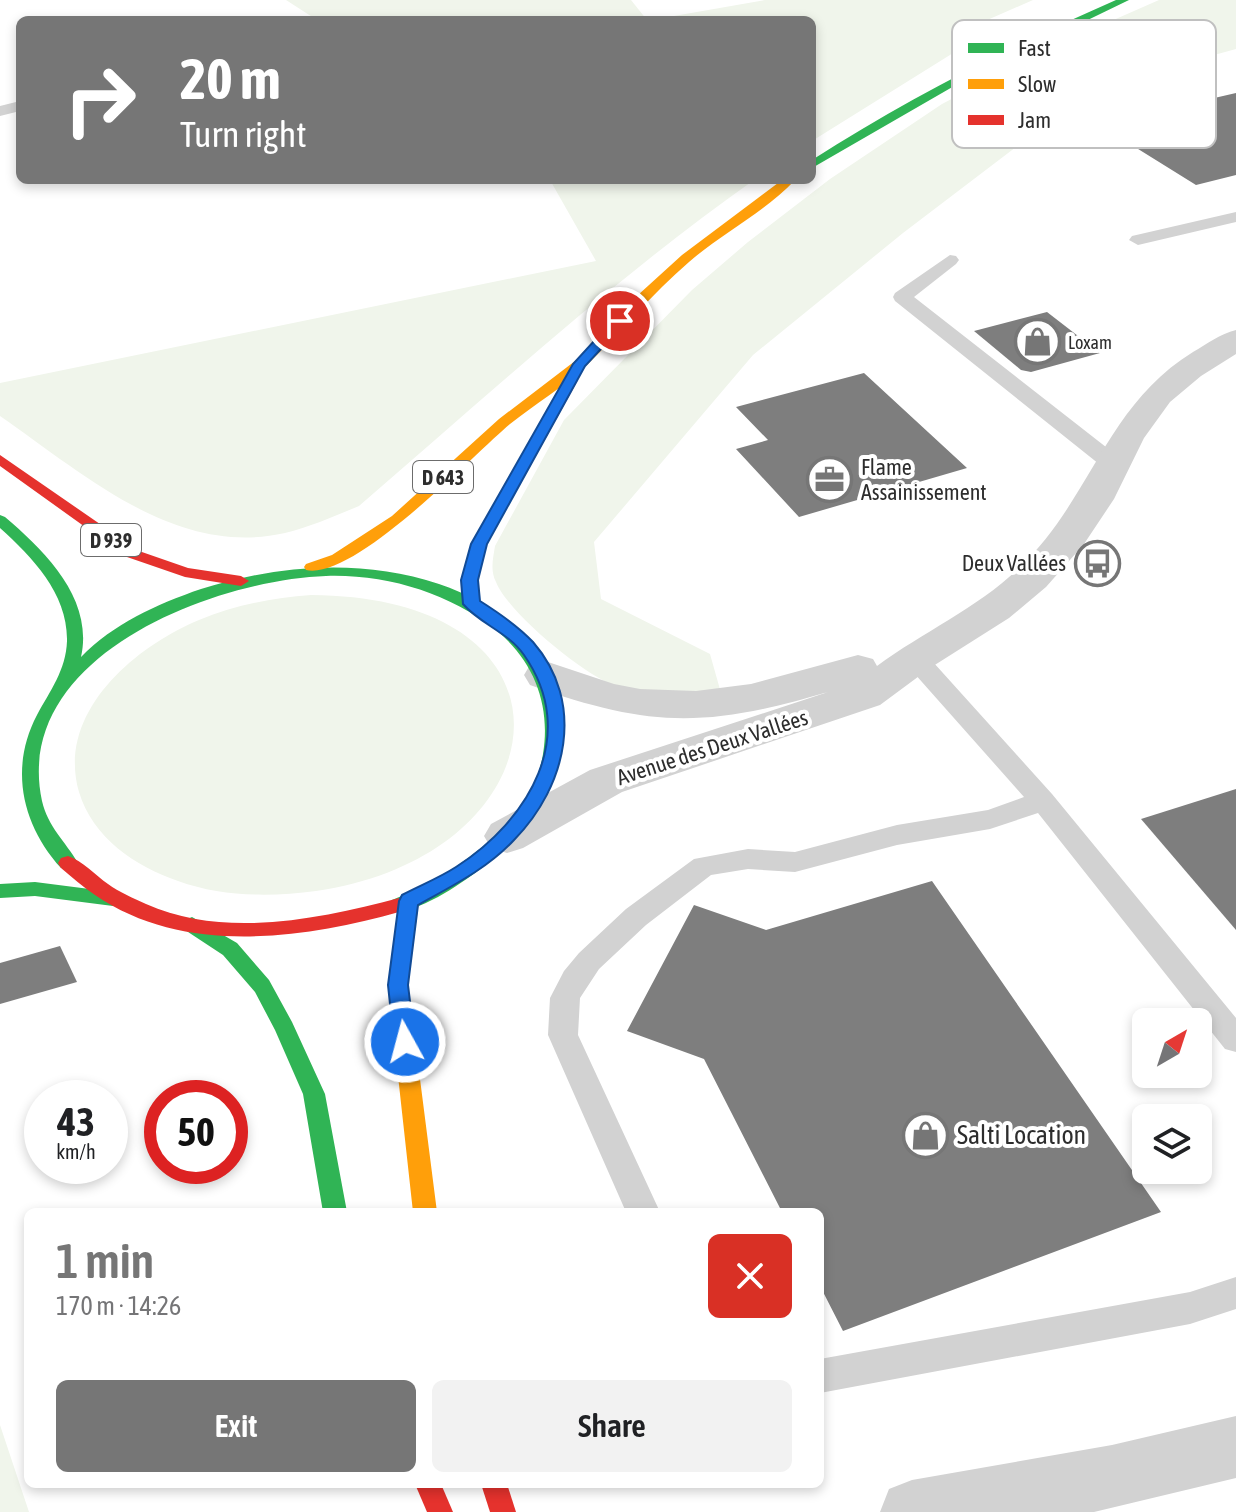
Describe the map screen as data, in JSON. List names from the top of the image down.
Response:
{
  "streets": {
    "main road": ["D 643", "D 939"],
    "street": ["Avenue des Deux Vallées"]
  },
  "places": {
    "shop": ["Loxam", "Salti Location"],
    "office": ["Flame Assainissement"],
    "bus stop": ["Deux Vallées"]
  },
  "legend": ["Fast", "Slow", "Jam"],
  "north": "top right",
  "page": {
    "turn": ["20 m", "Turn right"],
    "speed": "43 km/h",
    "limit": "50",
    "heading": ["1 min", "170 m · 14:26"],
    "buttons": ["Exit", "Share"]
  }
}
